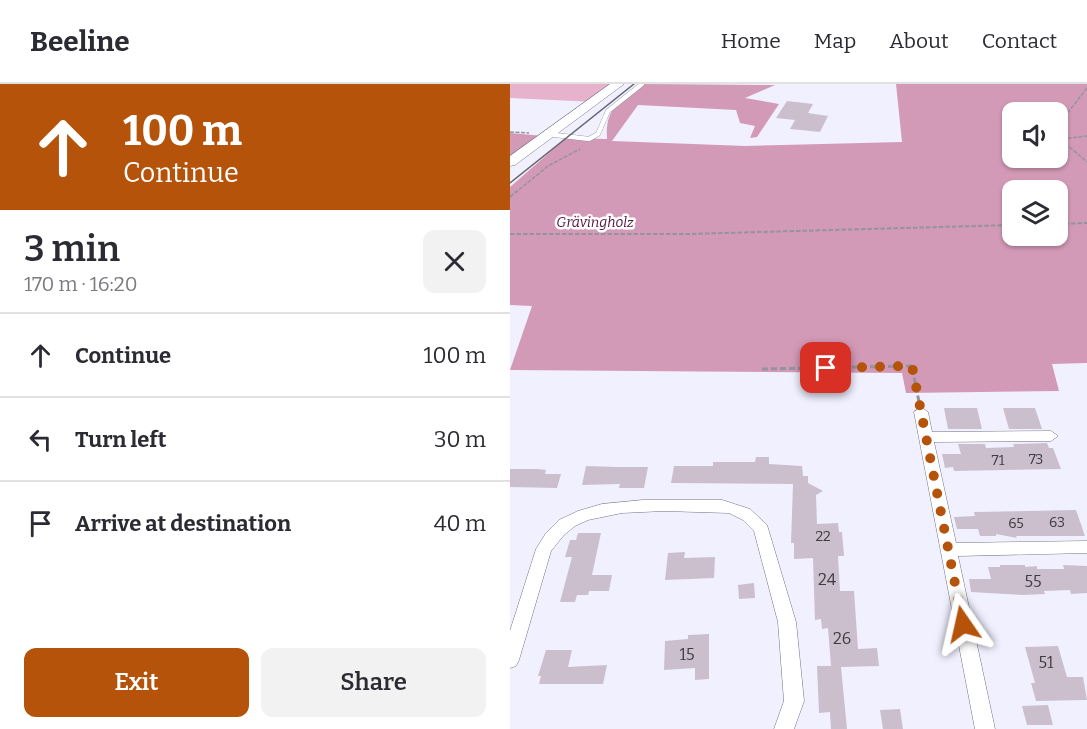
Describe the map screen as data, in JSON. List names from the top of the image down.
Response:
{
  "parks": ["Grävingholz"],
  "house_numbers": [
    "73",
    "71",
    "63",
    "65",
    "22",
    "24",
    "55",
    "26",
    "15",
    "51"
  ],
  "page": {
    "header": "Beeline",
    "nav": [
      "Home",
      "Map",
      "About",
      "Contact"
    ],
    "turn": ["100 m", "Continue"],
    "heading": ["3 min", "170 m · 16:20"],
    "list": [
      {
        "name": "Continue",
        "value": "100 m"
      },
      {
        "name": "Turn left",
        "value": "30 m"
      },
      {
        "name": "Arrive at destination",
        "value": "40 m"
      }
    ],
    "buttons": ["Exit", "Share"]
  }
}
